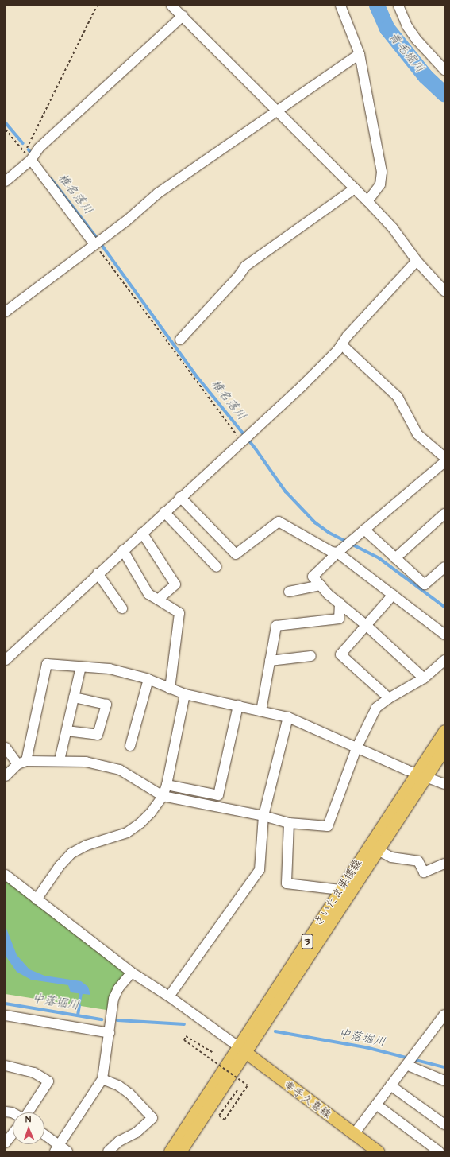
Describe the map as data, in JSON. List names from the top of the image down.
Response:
{
  "streets": {
    "main road": ["さいたま栗橋線", "3", "幸手久喜線"]
  },
  "crossings": [
    ["さいたま栗橋線", "幸手久喜線"]
  ],
  "water": ["青毛堀川", "椎名落川", "中落堀川"],
  "north": "top"
}
